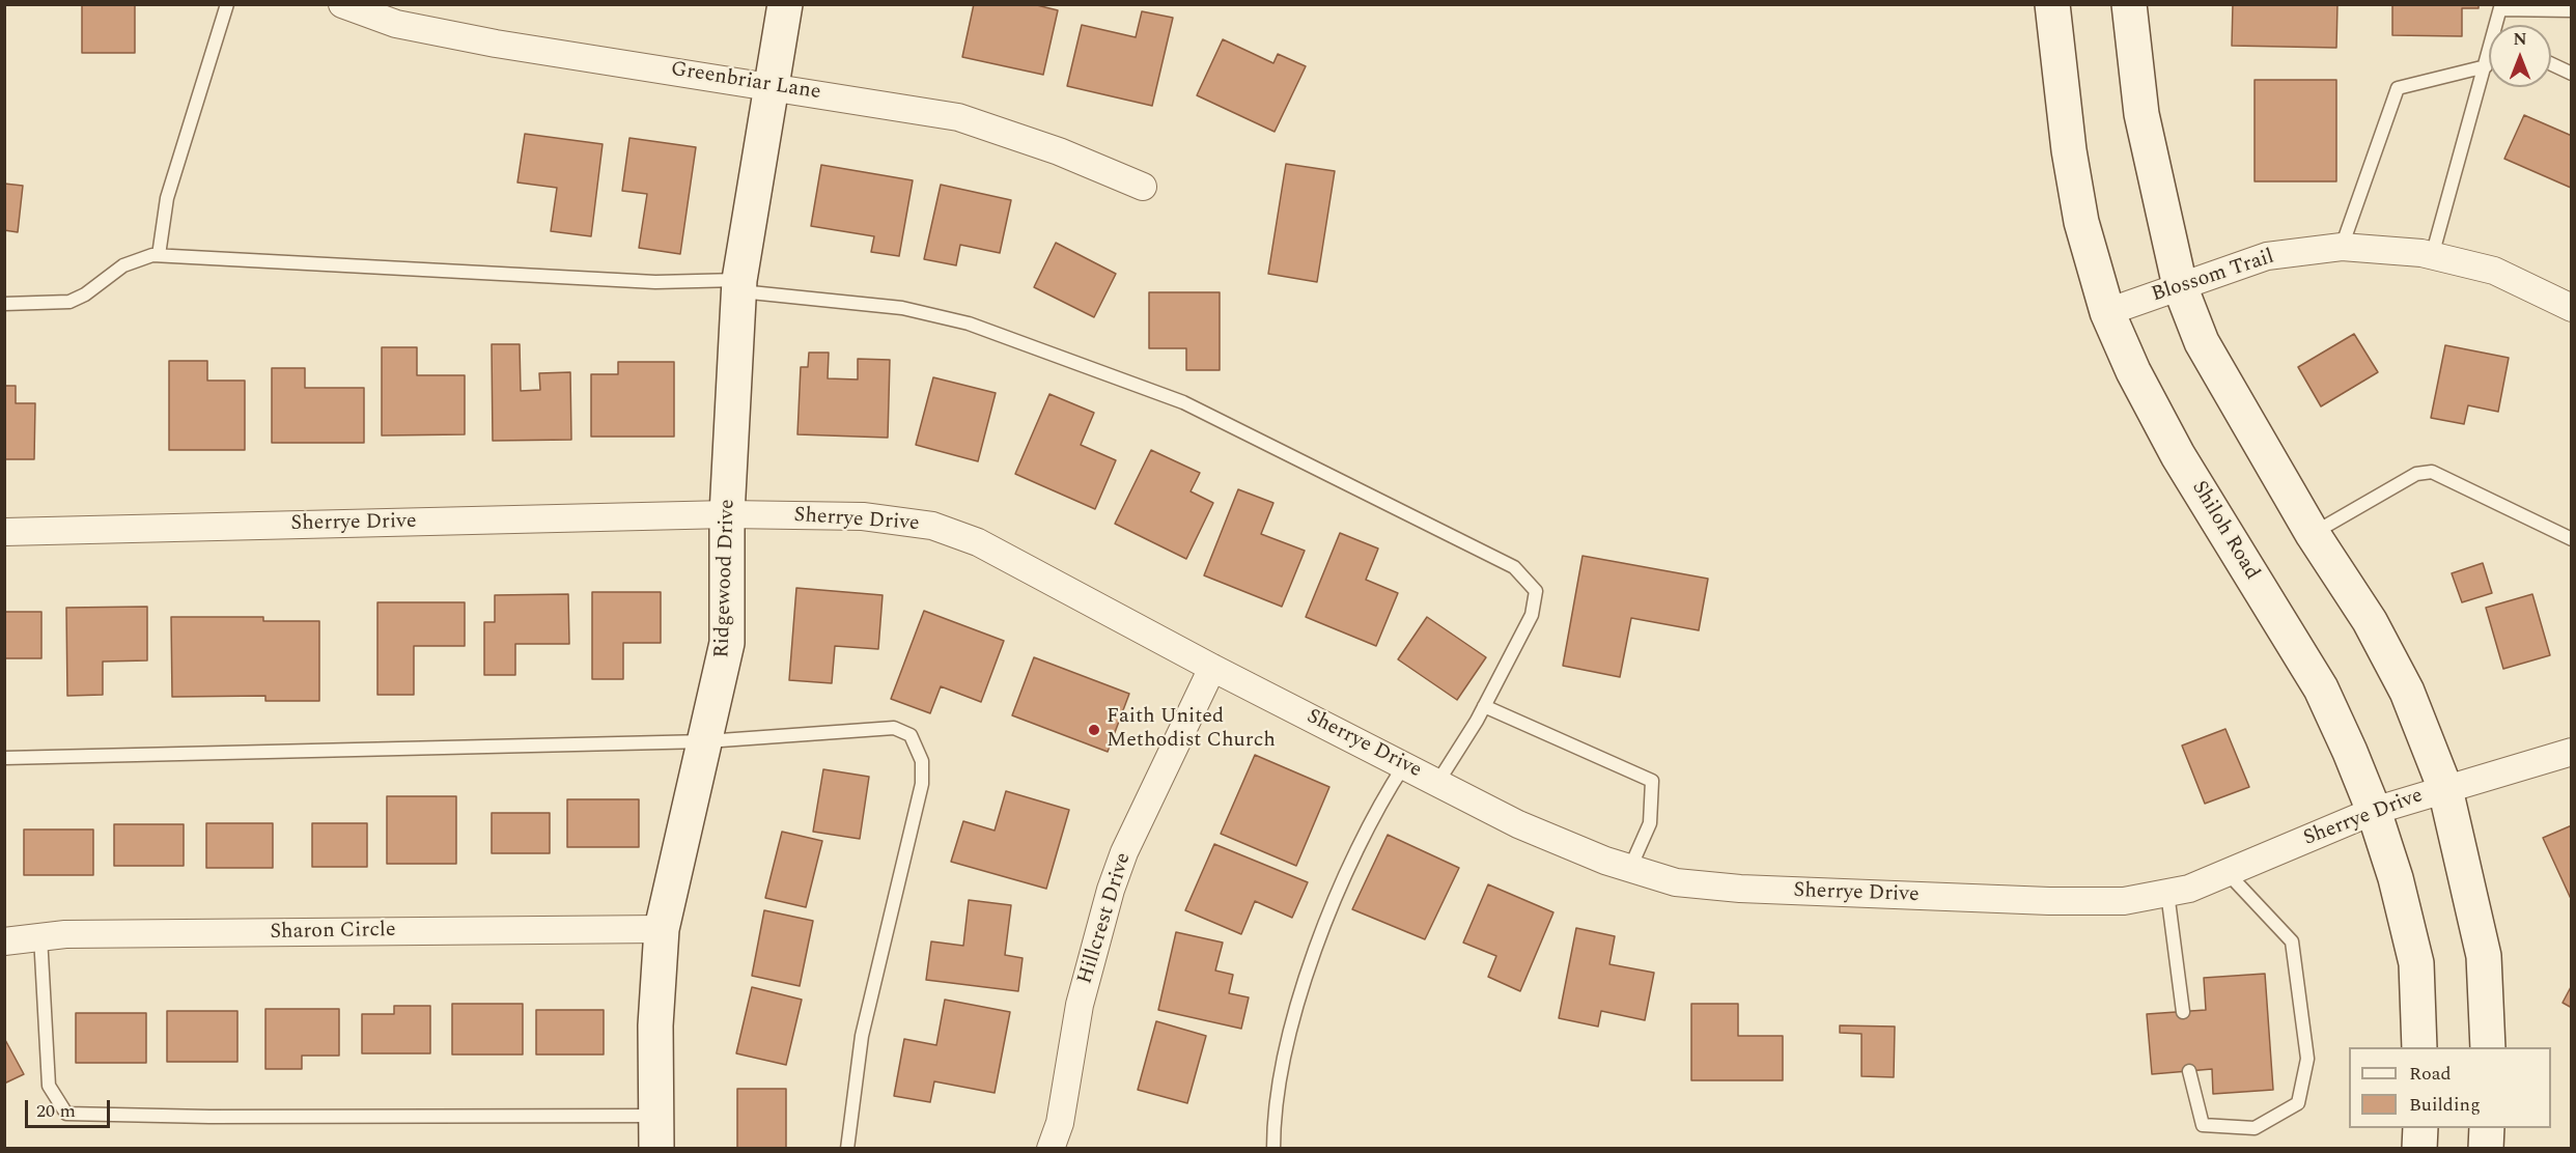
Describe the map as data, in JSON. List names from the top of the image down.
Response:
{
  "streets": {
    "main road": ["Shiloh Road", "Ridgewood Drive"],
    "street": [
      "Greenbriar Lane",
      "Blossom Trail",
      "Sherrye Drive",
      "Hillcrest Drive",
      "Sharon Circle"
    ]
  },
  "crossings": [
    ["Greenbriar Lane", "Ridgewood Drive"],
    ["Blossom Trail", "Shiloh Road"],
    ["Sherrye Drive", "Shiloh Road"],
    ["Sherrye Drive", "Ridgewood Drive"],
    ["Sherrye Drive", "Hillcrest Drive"],
    ["Ridgewood Drive", "Sharon Circle"]
  ],
  "places": ["Faith United Methodist Church"],
  "legend": ["Road", "Building"],
  "scale_bar": "20 m",
  "north": "top"
}
